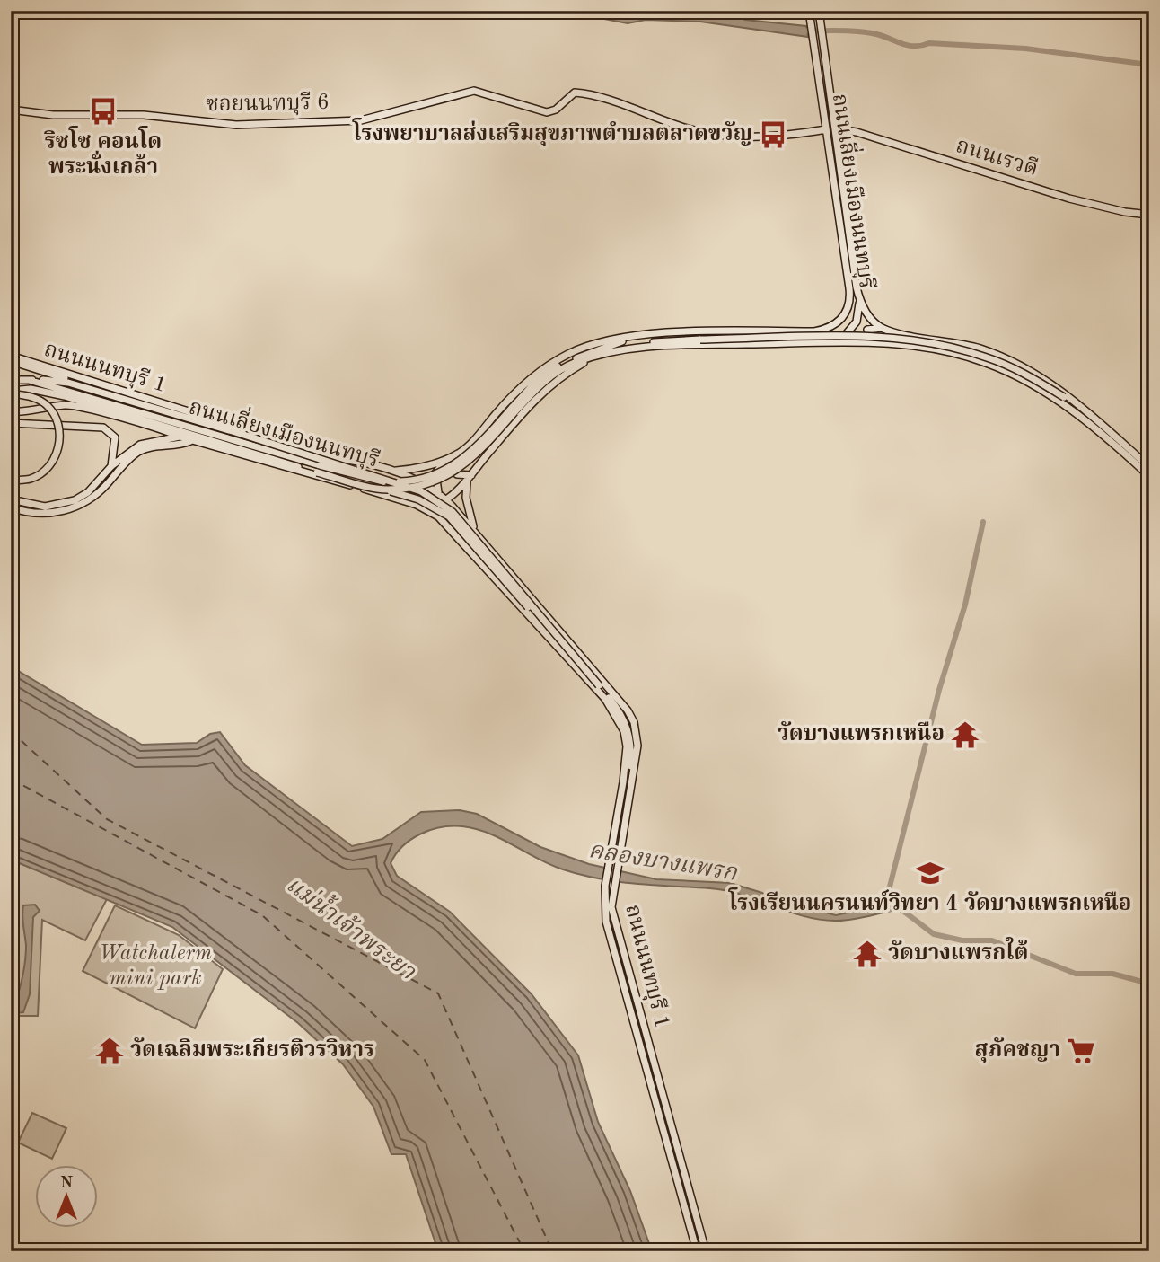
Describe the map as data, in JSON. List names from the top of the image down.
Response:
{
  "streets": {
    "main road": [
      "ซอยนนทบุรี 6",
      "ถนนเรวดี",
      "ถนนเลี่ยงเมืองนนทบุรี",
      "ถนนนนทบุรี 1"
    ]
  },
  "crossings": [
    ["ซอยนนทบุรี 6", "ถนนเลี่ยงเมืองนนทบุรี"],
    ["ถนนเรวดี", "ถนนเลี่ยงเมืองนนทบุรี"],
    ["ถนนเลี่ยงเมืองนนทบุรี", "ถนนนนทบุรี 1"]
  ],
  "water": ["คลองบางแพรก", "แม่น้ำเจ้าพระยา"],
  "parks": ["Watchalerm mini park"],
  "places": {
    "bus stop": ["ริซโซ คอนโด พระนั่งเกล้า", "โรงพยาบาลส่งเสริมสุขภาพตำบลตลาดขวัญ"],
    "temple": ["วัดบางแพรกเหนือ", "วัดบางแพรกใต้", "วัดเฉลิมพระเกียรติวรวิหาร"],
    "school or university": ["โรงเรียนนครนนท์วิทยา 4 วัดบางแพรกเหนือ"],
    "supermarket": ["สุภัคชญา"]
  },
  "north": "top"
}
